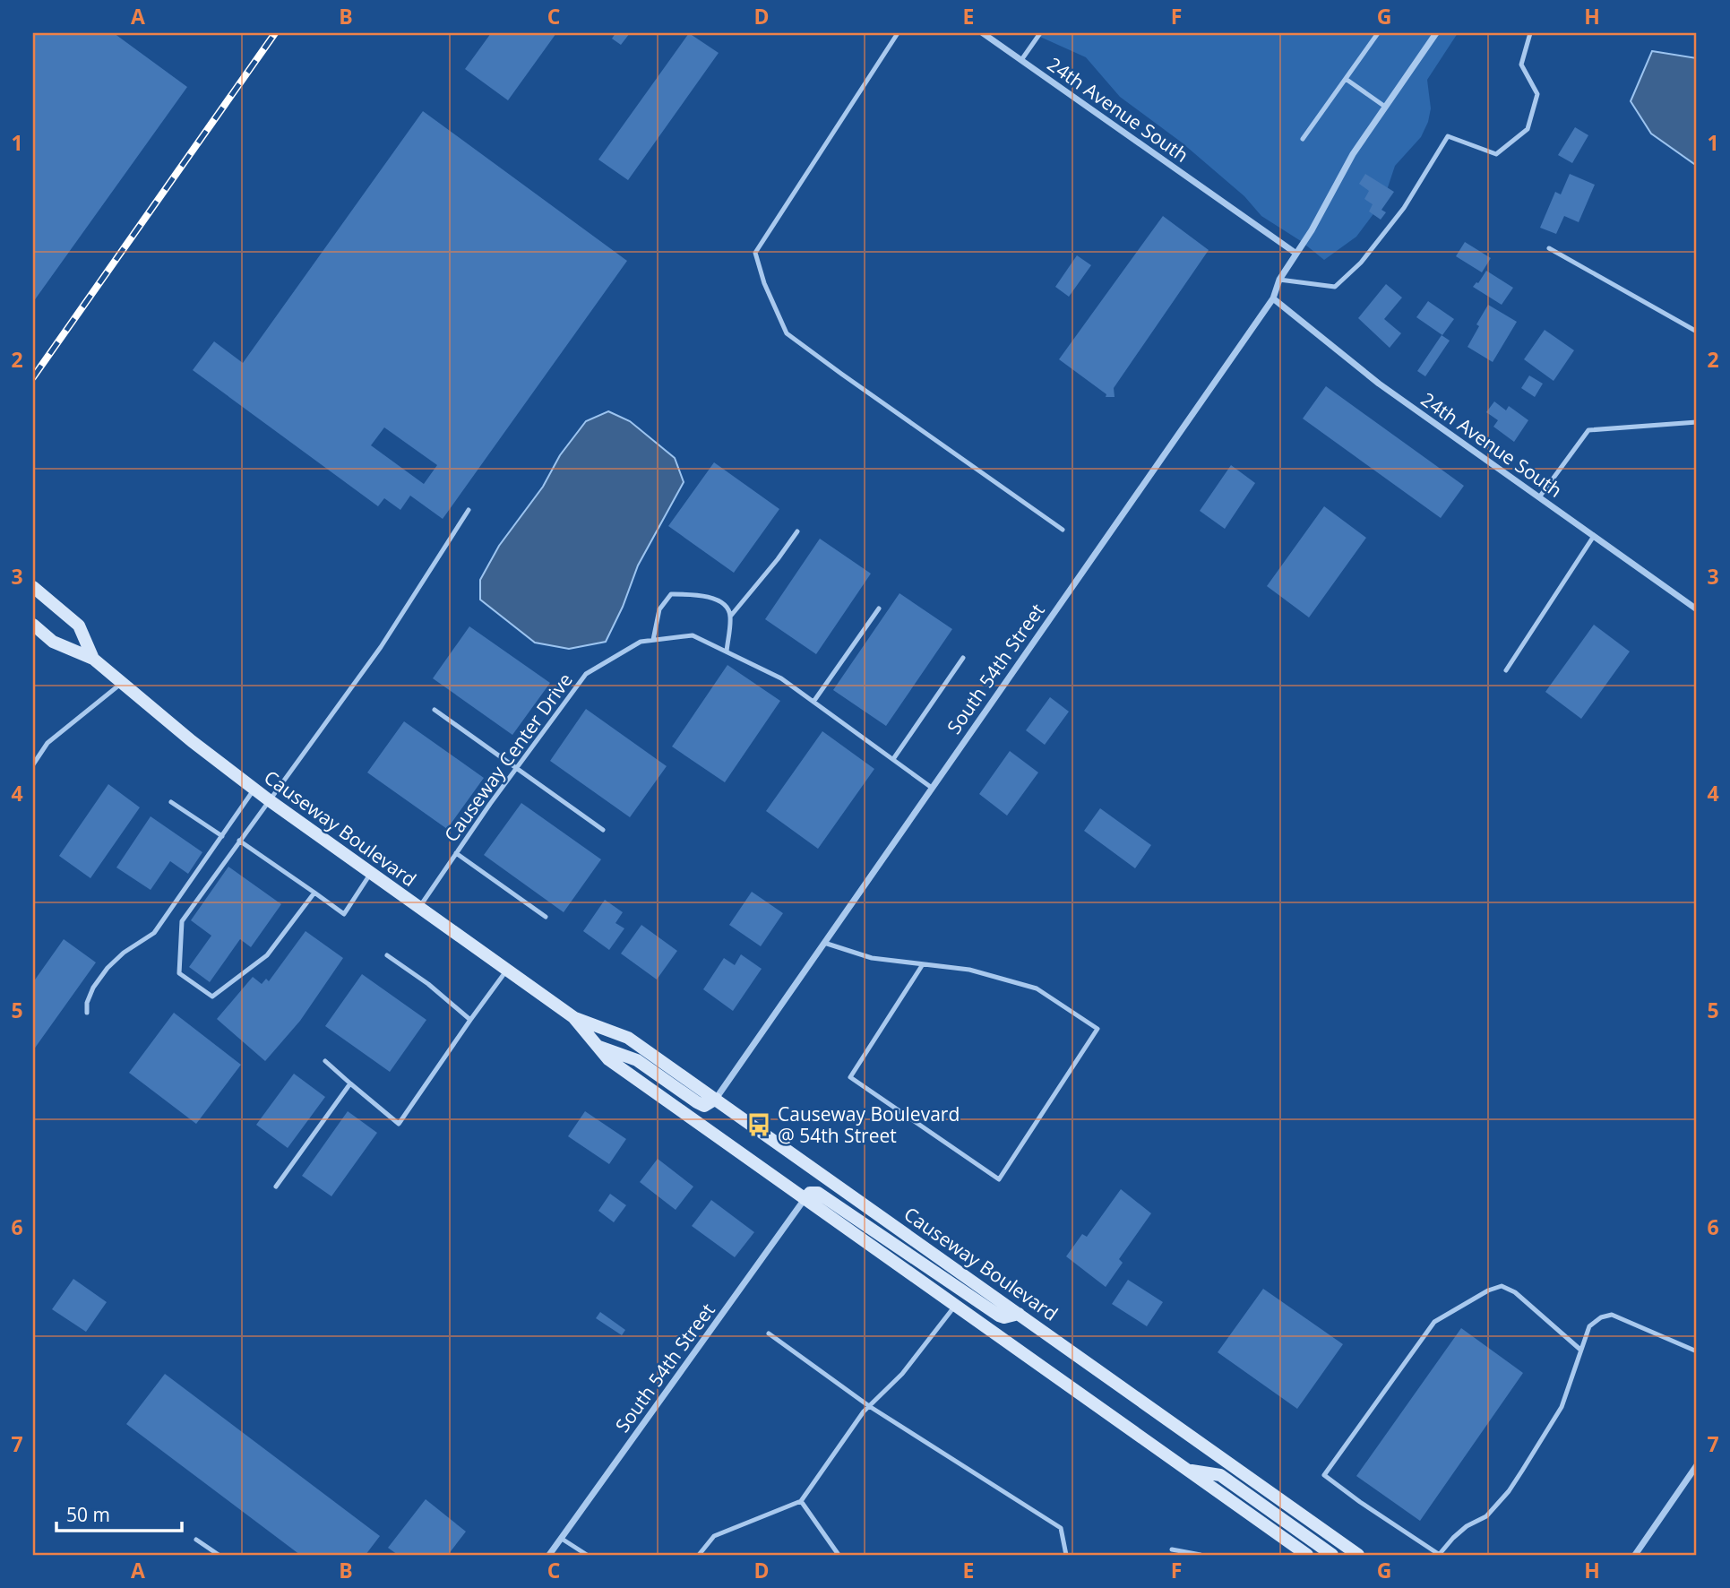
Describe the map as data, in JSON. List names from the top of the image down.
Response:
{
  "streets": {
    "main road": ["Causeway Boulevard"],
    "street": ["24th Avenue South", "South 54th Street"],
    "lane": ["Causeway Center Drive"]
  },
  "crossings": [
    ["24th Avenue South", "South 54th Street"],
    ["South 54th Street", "Causeway Center Drive"],
    ["South 54th Street", "Causeway Boulevard"],
    ["Causeway Center Drive", "Causeway Boulevard"]
  ],
  "places": {
    "bus stop": ["Causeway Boulevard @ 54th Street"]
  },
  "scale_bar": "50 m",
  "grid": {
    "columns": [
      "A",
      "B",
      "C",
      "D",
      "E",
      "F",
      "G",
      "H"
    ],
    "rows": [
      "1",
      "2",
      "3",
      "4",
      "5",
      "6",
      "7"
    ]
  }
}
